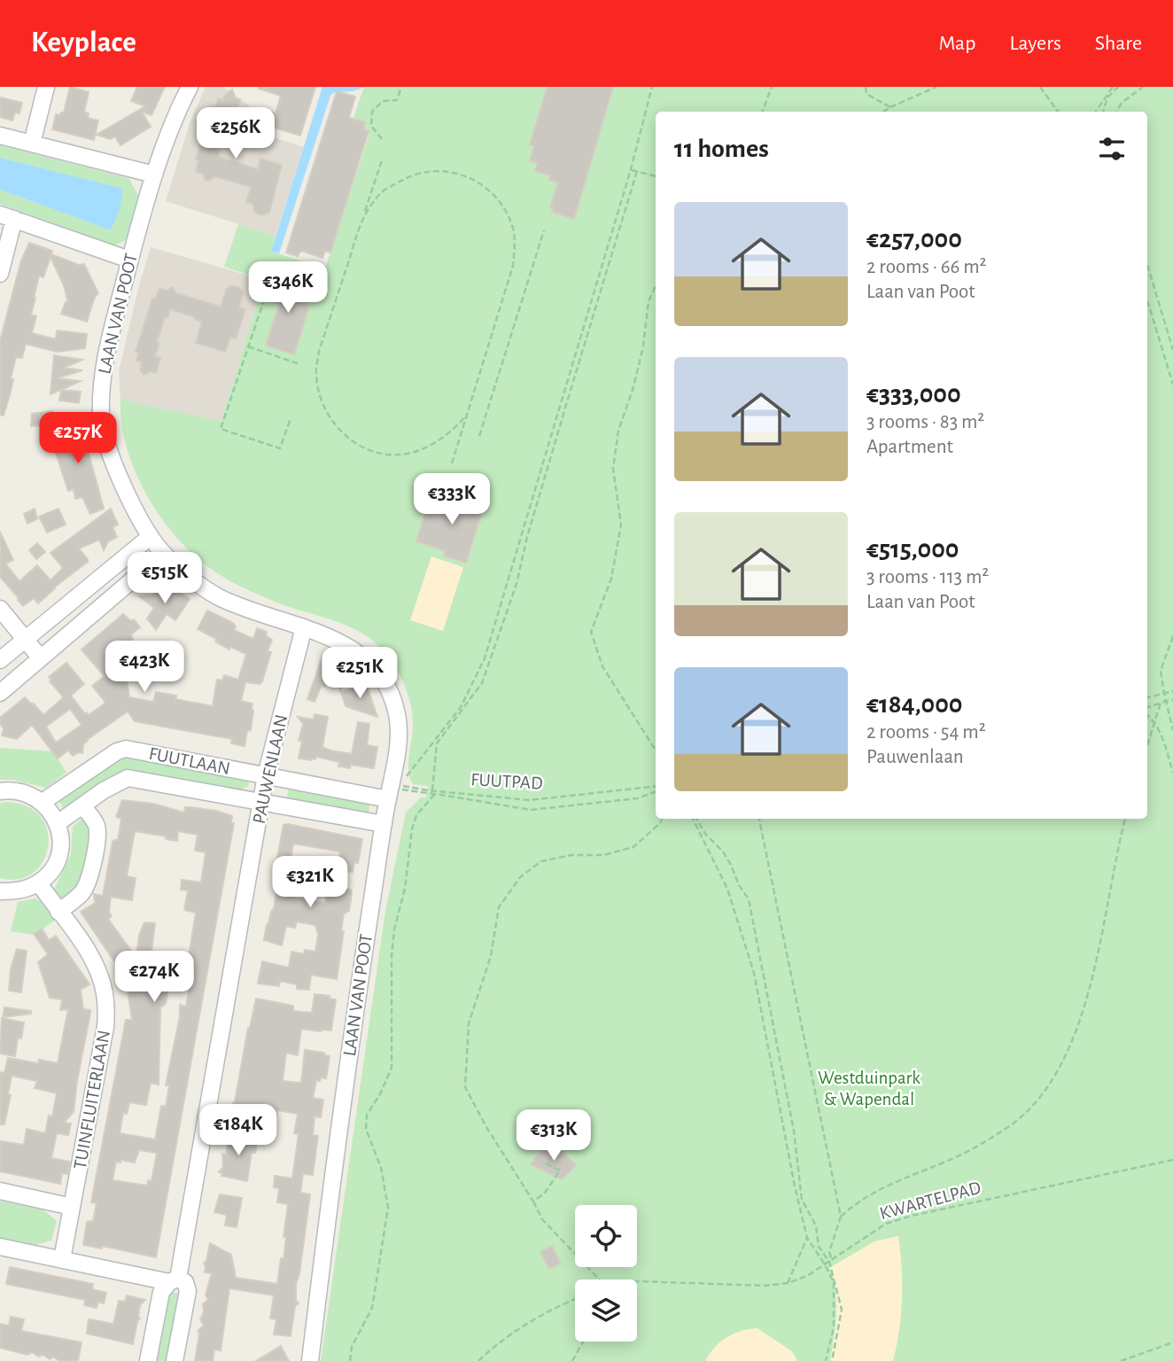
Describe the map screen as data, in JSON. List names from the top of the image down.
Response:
{
  "streets": {
    "street": [
      "LAAN VAN POOT",
      "FUUTLAAN",
      "PAUWENLAAN",
      "TUINFLUITERLAAN"
    ],
    "path": ["FUUTPAD", "KWARTELPAD"]
  },
  "crossings": [
    ["LAAN VAN POOT", "FUUTLAAN"],
    ["LAAN VAN POOT", "PAUWENLAAN"],
    ["LAAN VAN POOT", "FUUTPAD"],
    ["FUUTLAAN", "PAUWENLAAN"],
    ["FUUTLAAN", "FUUTPAD"]
  ],
  "parks": ["Westduinpark & Wapendal"],
  "page": {
    "header": "Keyplace",
    "nav": ["Map", "Layers", "Share"],
    "price": [
      "€256K",
      "€346K",
      "€257K",
      "€333K",
      "€515K",
      "€423K",
      "€251K",
      "€321K",
      "€274K",
      "€184K",
      "€313K"
    ],
    "heading": "11 homes",
    "list": [
      {
        "name": "€257,000",
        "note": "2 rooms · 66 m² · Laan van Poot"
      },
      {
        "name": "€333,000",
        "note": "3 rooms · 83 m² · Apartment"
      },
      {
        "name": "€515,000",
        "note": "3 rooms · 113 m² · Laan van Poot"
      },
      {
        "name": "€184,000",
        "note": "2 rooms · 54 m² · Pauwenlaan"
      }
    ]
  }
}
